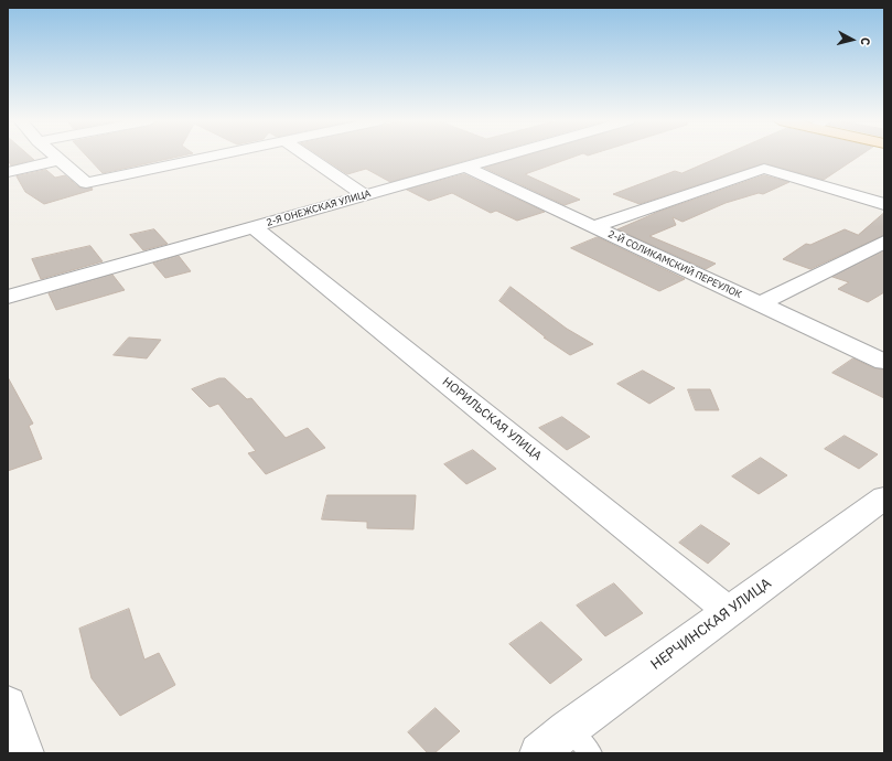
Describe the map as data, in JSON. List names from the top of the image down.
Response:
{
  "streets": {
    "street": [
      "2-Я ОНЕЖСКАЯ УЛИЦА",
      "2-Й СОЛИКАМСКИЙ ПЕРЕУЛОК",
      "НОРИЛЬСКАЯ УЛИЦА",
      "НЕРЧИНСКАЯ УЛИЦА"
    ]
  },
  "crossings": [
    ["2-Я ОНЕЖСКАЯ УЛИЦА", "2-Й СОЛИКАМСКИЙ ПЕРЕУЛОК"],
    ["2-Я ОНЕЖСКАЯ УЛИЦА", "НОРИЛЬСКАЯ УЛИЦА"],
    ["НОРИЛЬСКАЯ УЛИЦА", "НЕРЧИНСКАЯ УЛИЦА"]
  ],
  "north": "right"
}
